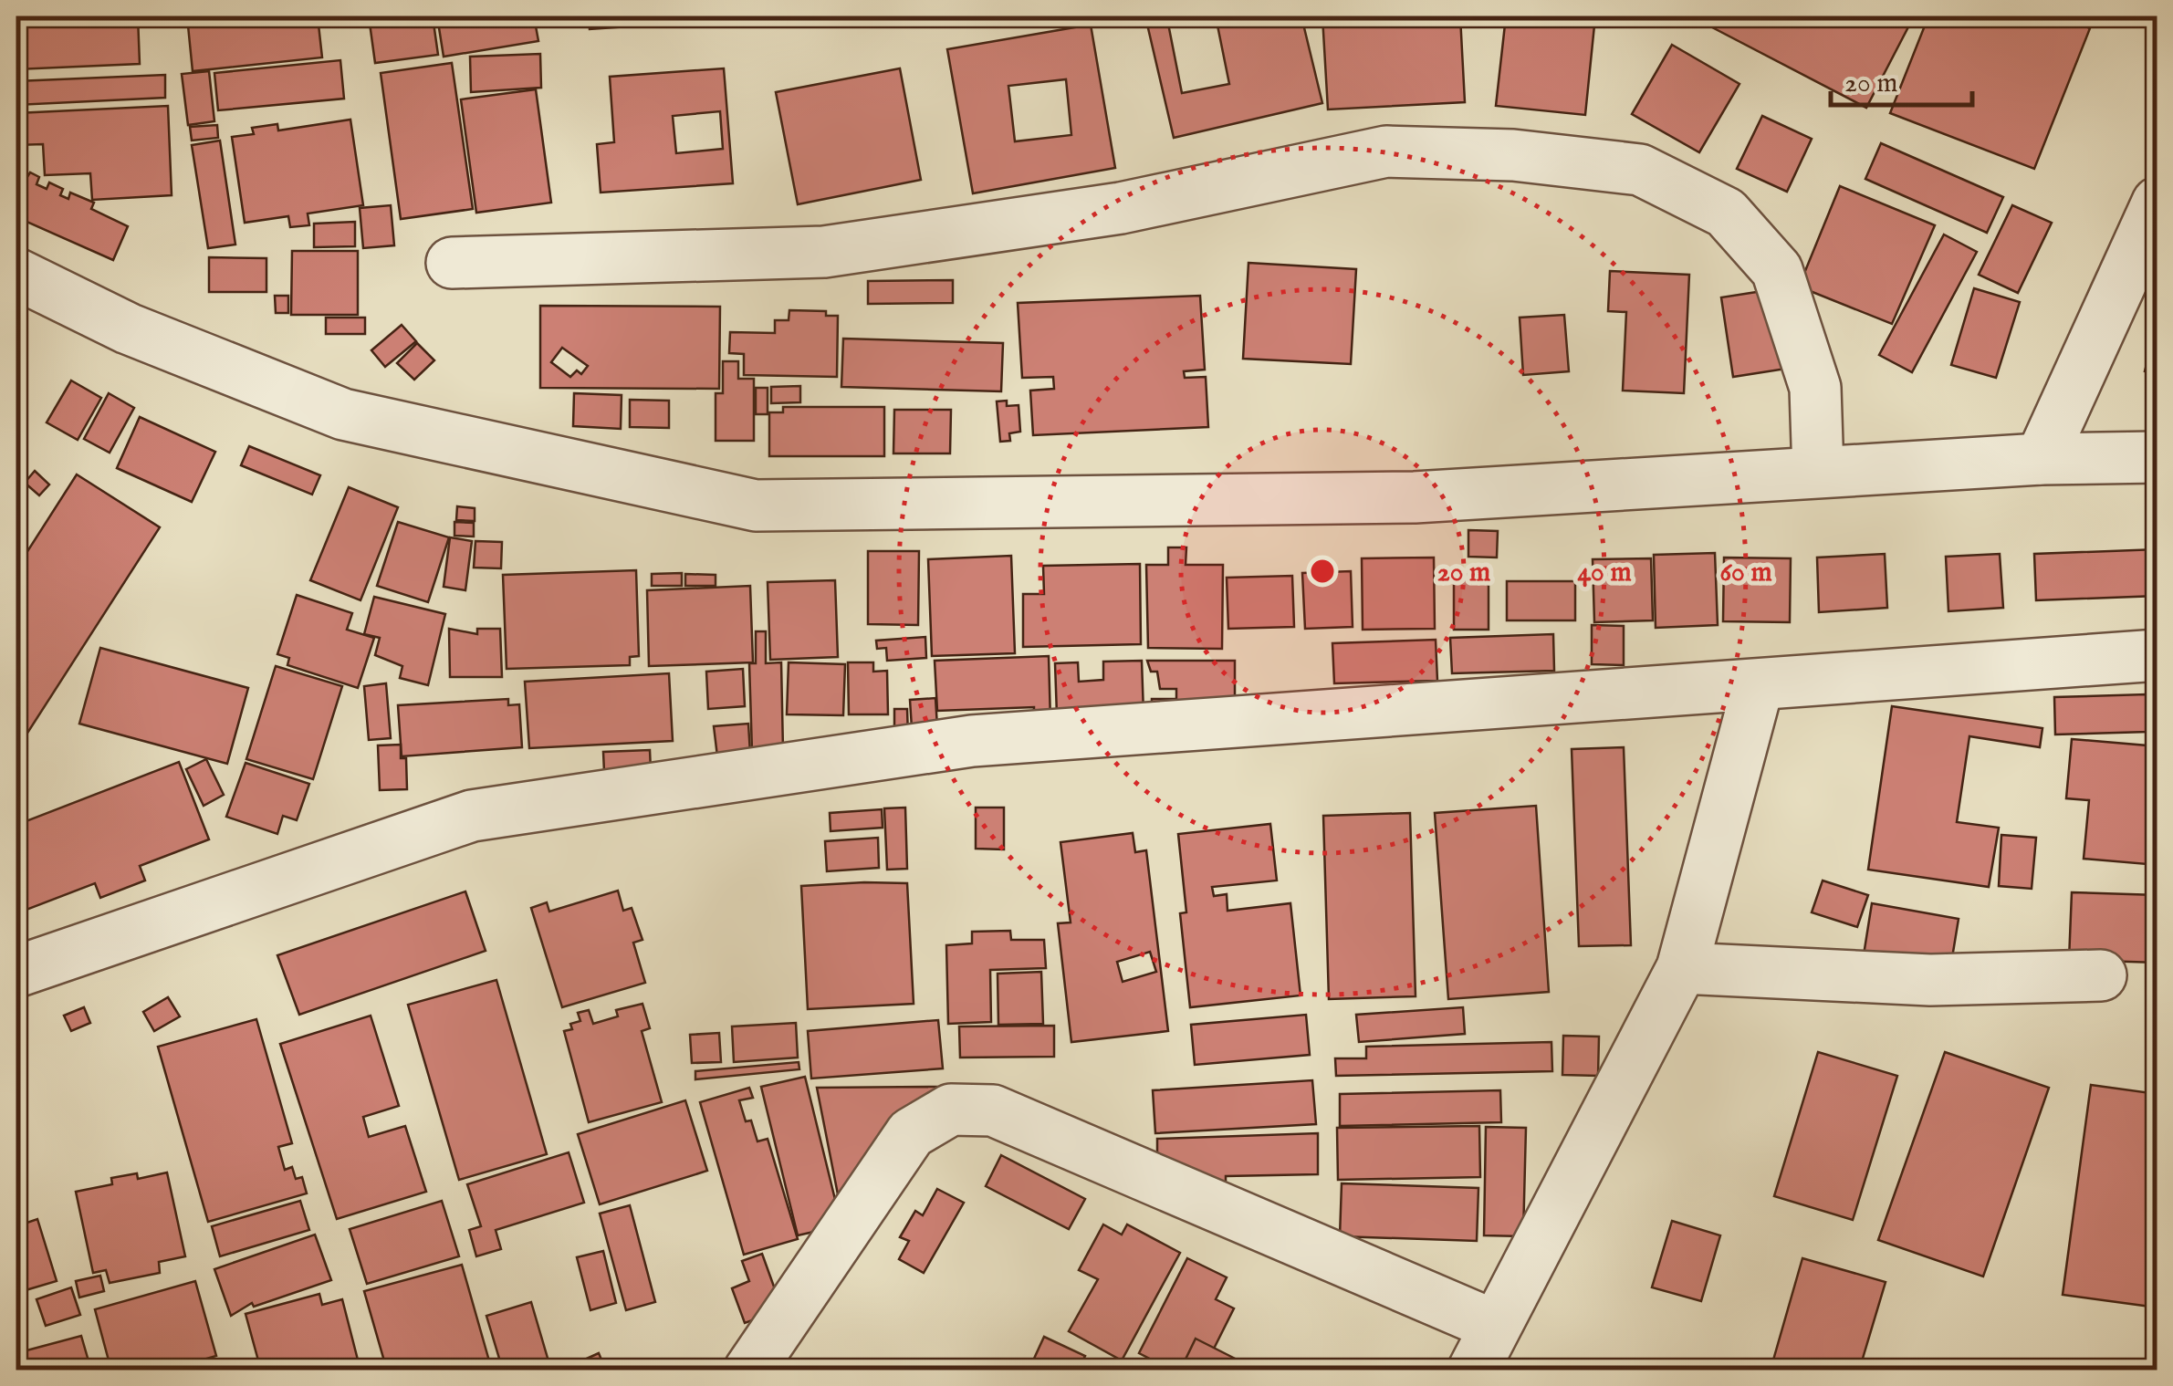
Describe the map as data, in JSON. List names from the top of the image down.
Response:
{
  "scale_bar": "20 m",
  "rings": ["20 m", "40 m", "60 m"]
}
